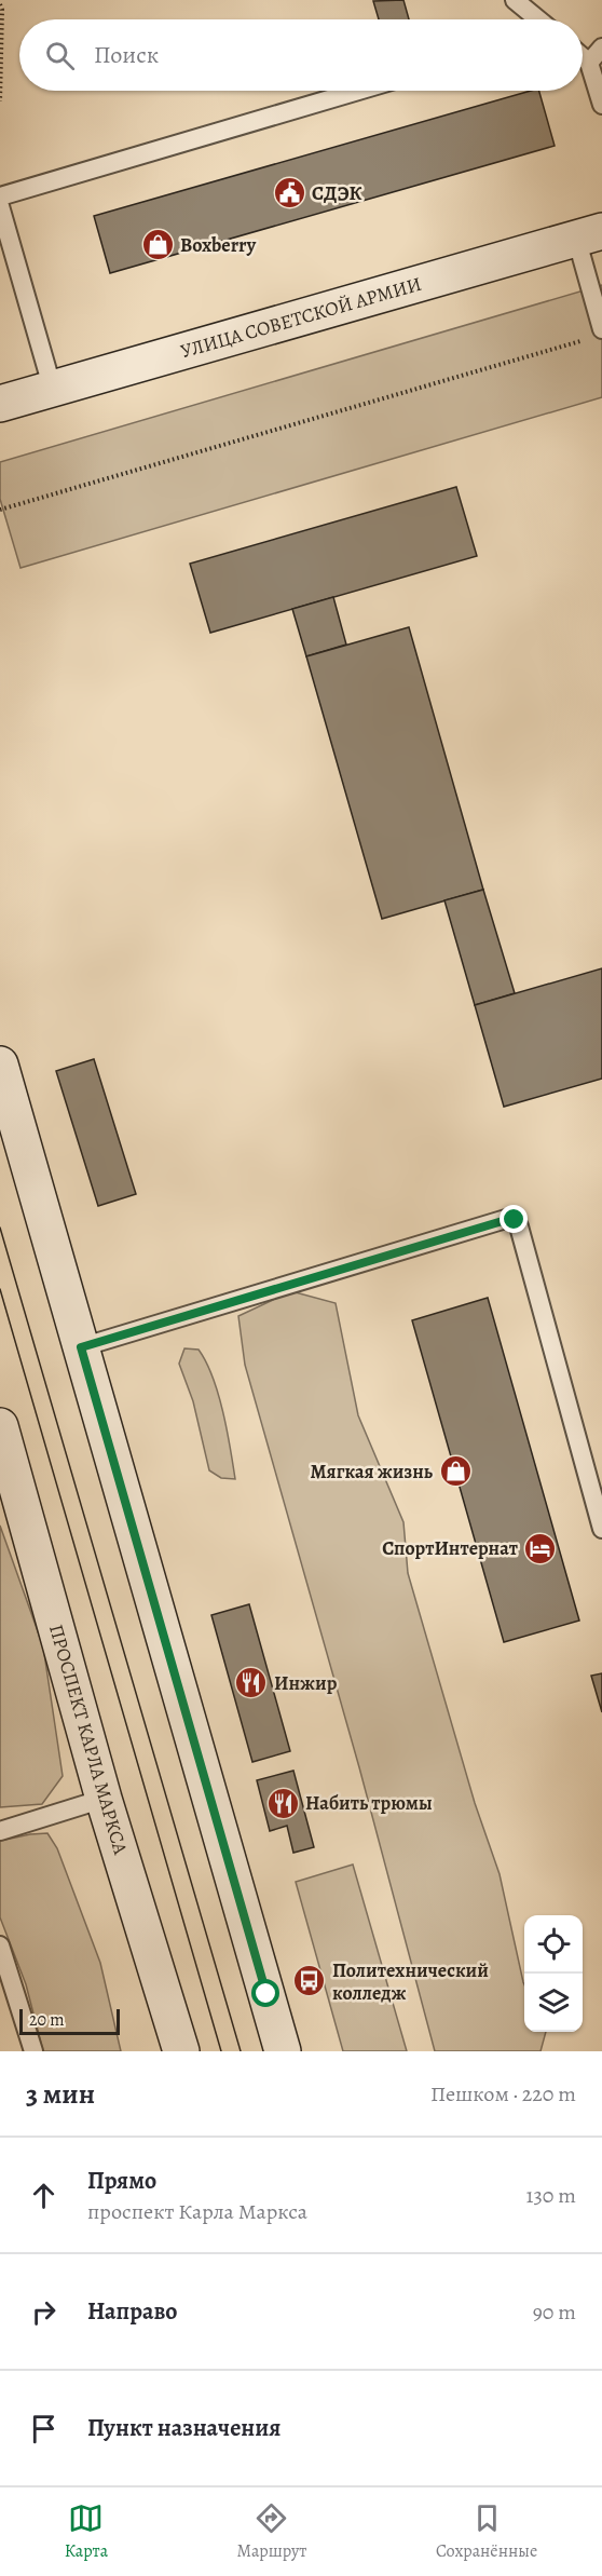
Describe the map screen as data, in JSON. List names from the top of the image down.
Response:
{
  "streets": {
    "main road": ["УЛИЦА СОВЕТСКОЙ АРМИИ", "ПРОСПЕКТ КАРЛА МАРКСА"]
  },
  "places": {
    "public building": ["СДЭК"],
    "shop": ["Boxberry", "Мягкая жизнь"],
    "hotel": ["СпортИнтернат"],
    "restaurant": ["Инжир", "Набить трюмы"],
    "bus stop": ["Политехнический колледж"]
  },
  "scale_bar": "20 m",
  "page": {
    "search": "Поиск",
    "scale": "20 m",
    "heading": ["3 мин", "Пешком · 220 m"],
    "list": [
      ["Прямо", "проспект Карла Маркса", "130 m"],
      ["Направо", "90 m"],
      "Пункт назначения"
    ],
    "nav": ["Карта", "Маршрут", "Сохранённые"]
  }
}
